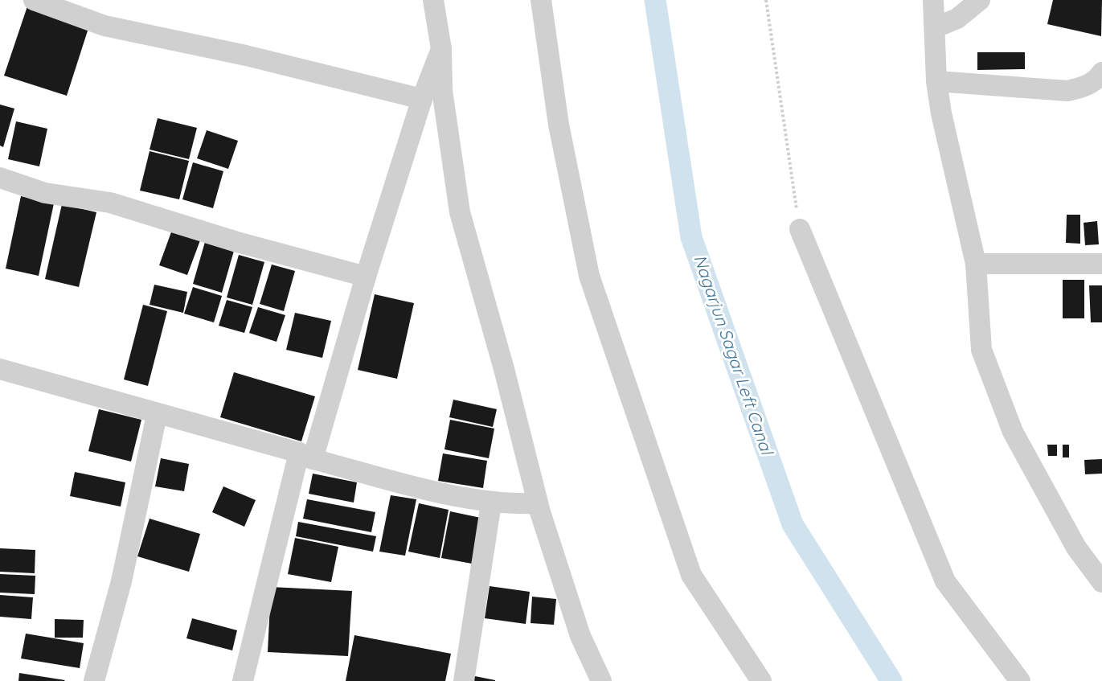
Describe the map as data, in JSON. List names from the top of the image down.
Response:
{
  "water": ["Nagarjun Sagar Left Canal"]
}
